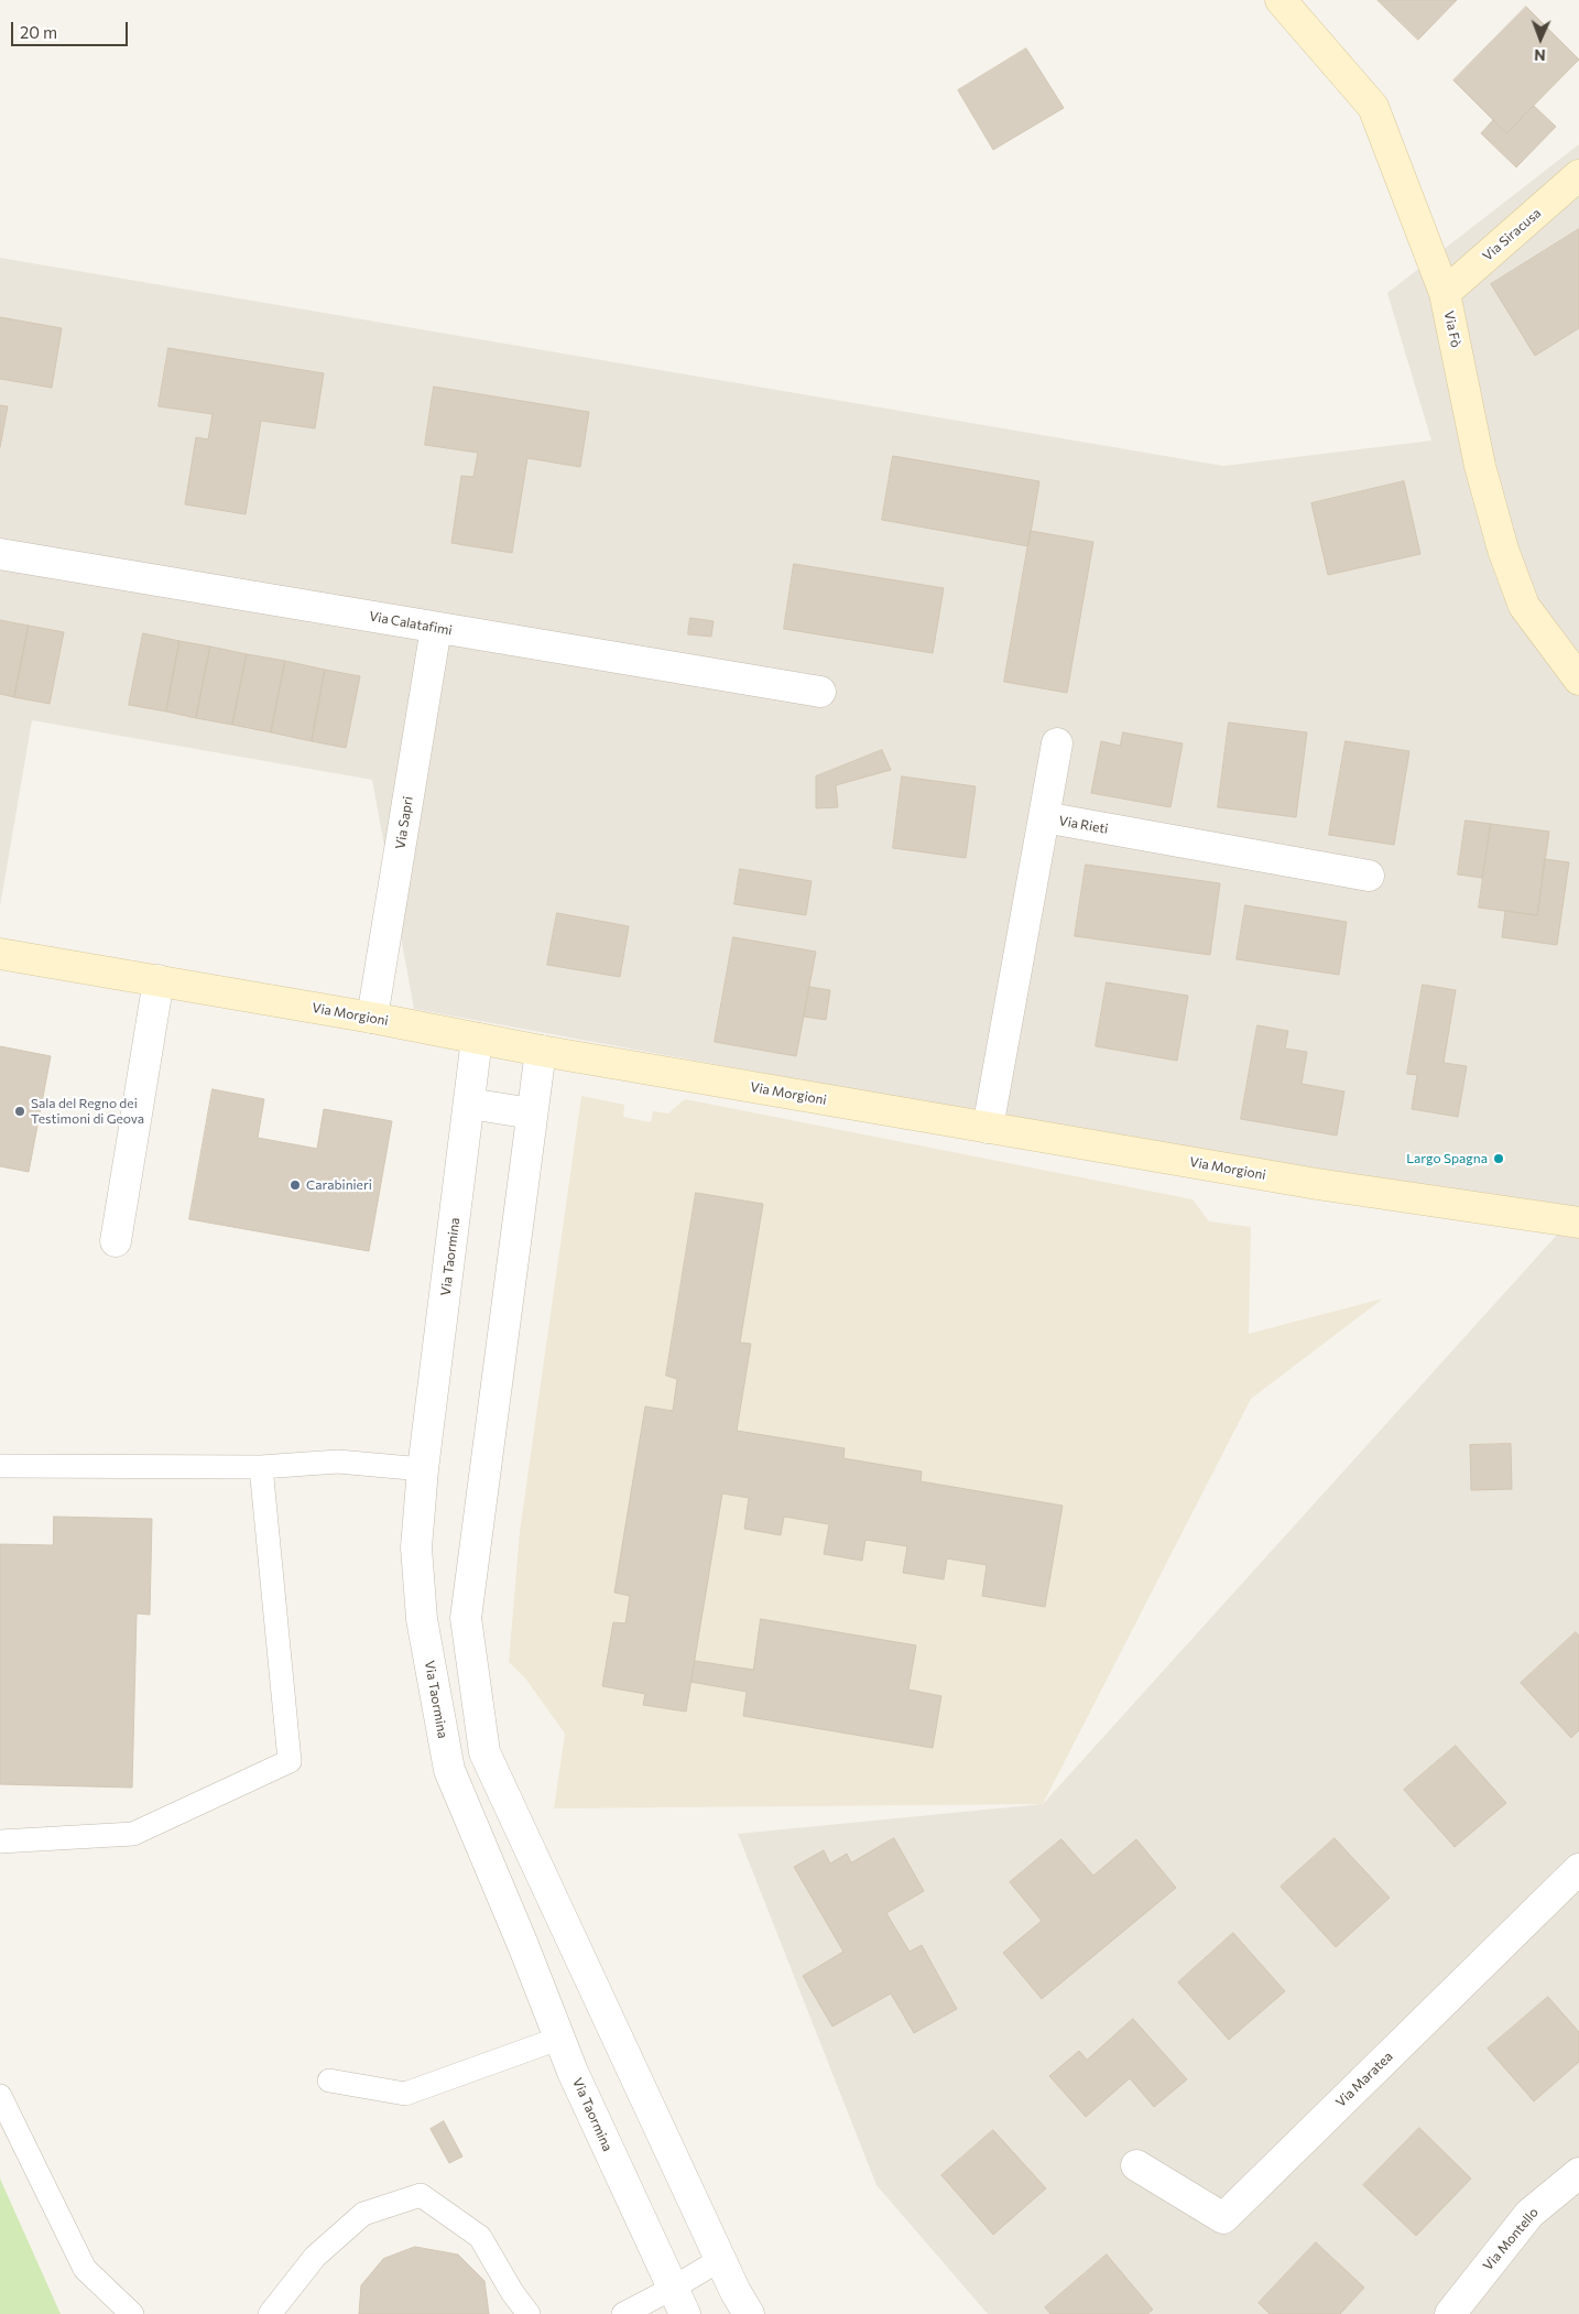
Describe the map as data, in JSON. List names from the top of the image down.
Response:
{
  "streets": {
    "street": [
      "Via Siracusa",
      "Via Fò",
      "Via Calatafimi",
      "Via Sapri",
      "Via Rieti",
      "Via Morgioni",
      "Via Taormina",
      "Via Maratea",
      "Via Montello"
    ]
  },
  "crossings": [
    ["Via Siracusa", "Via Fò"],
    ["Via Calatafimi", "Via Sapri"],
    ["Via Sapri", "Via Morgioni"],
    ["Via Rieti", "Via Morgioni"],
    ["Via Morgioni", "Via Taormina"]
  ],
  "places": ["Sala del Regno dei Testimoni di Geova", "Largo Spagna", "Carabinieri"],
  "scale_bar": "20 m",
  "north": "bottom"
}
